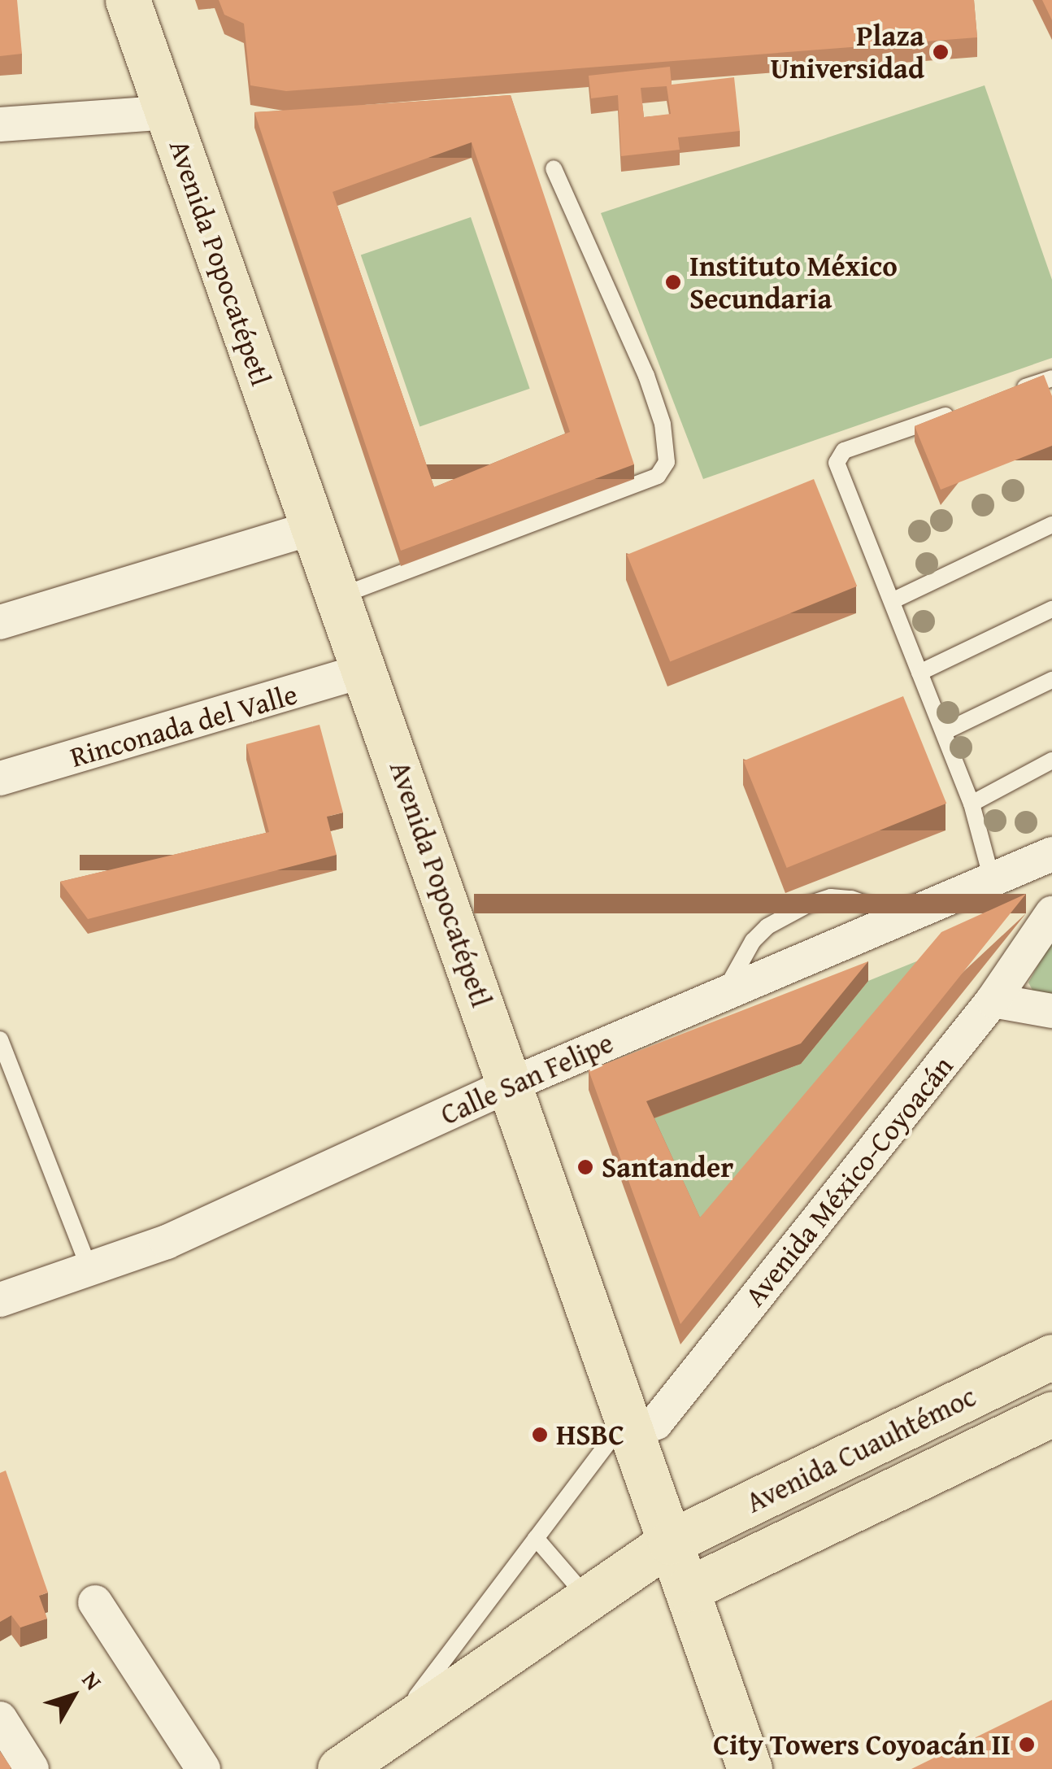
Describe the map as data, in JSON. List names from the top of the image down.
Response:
{
  "streets": {
    "main road": ["Avenida Popocatépetl", "Avenida Cuauhtémoc"],
    "street": ["Rinconada del Valle", "Calle San Felipe", "Avenida México-Coyoacán"]
  },
  "crossings": [
    ["Avenida Popocatépetl", "Rinconada del Valle"],
    ["Avenida Popocatépetl", "Calle San Felipe"],
    ["Avenida Popocatépetl", "Avenida México-Coyoacán"],
    ["Avenida Popocatépetl", "Avenida Cuauhtémoc"]
  ],
  "places": [
    "Plaza Universidad",
    "Instituto México Secundaria",
    "Santander",
    "HSBC",
    "City Towers Coyoacán II"
  ],
  "north": "top right"
}
